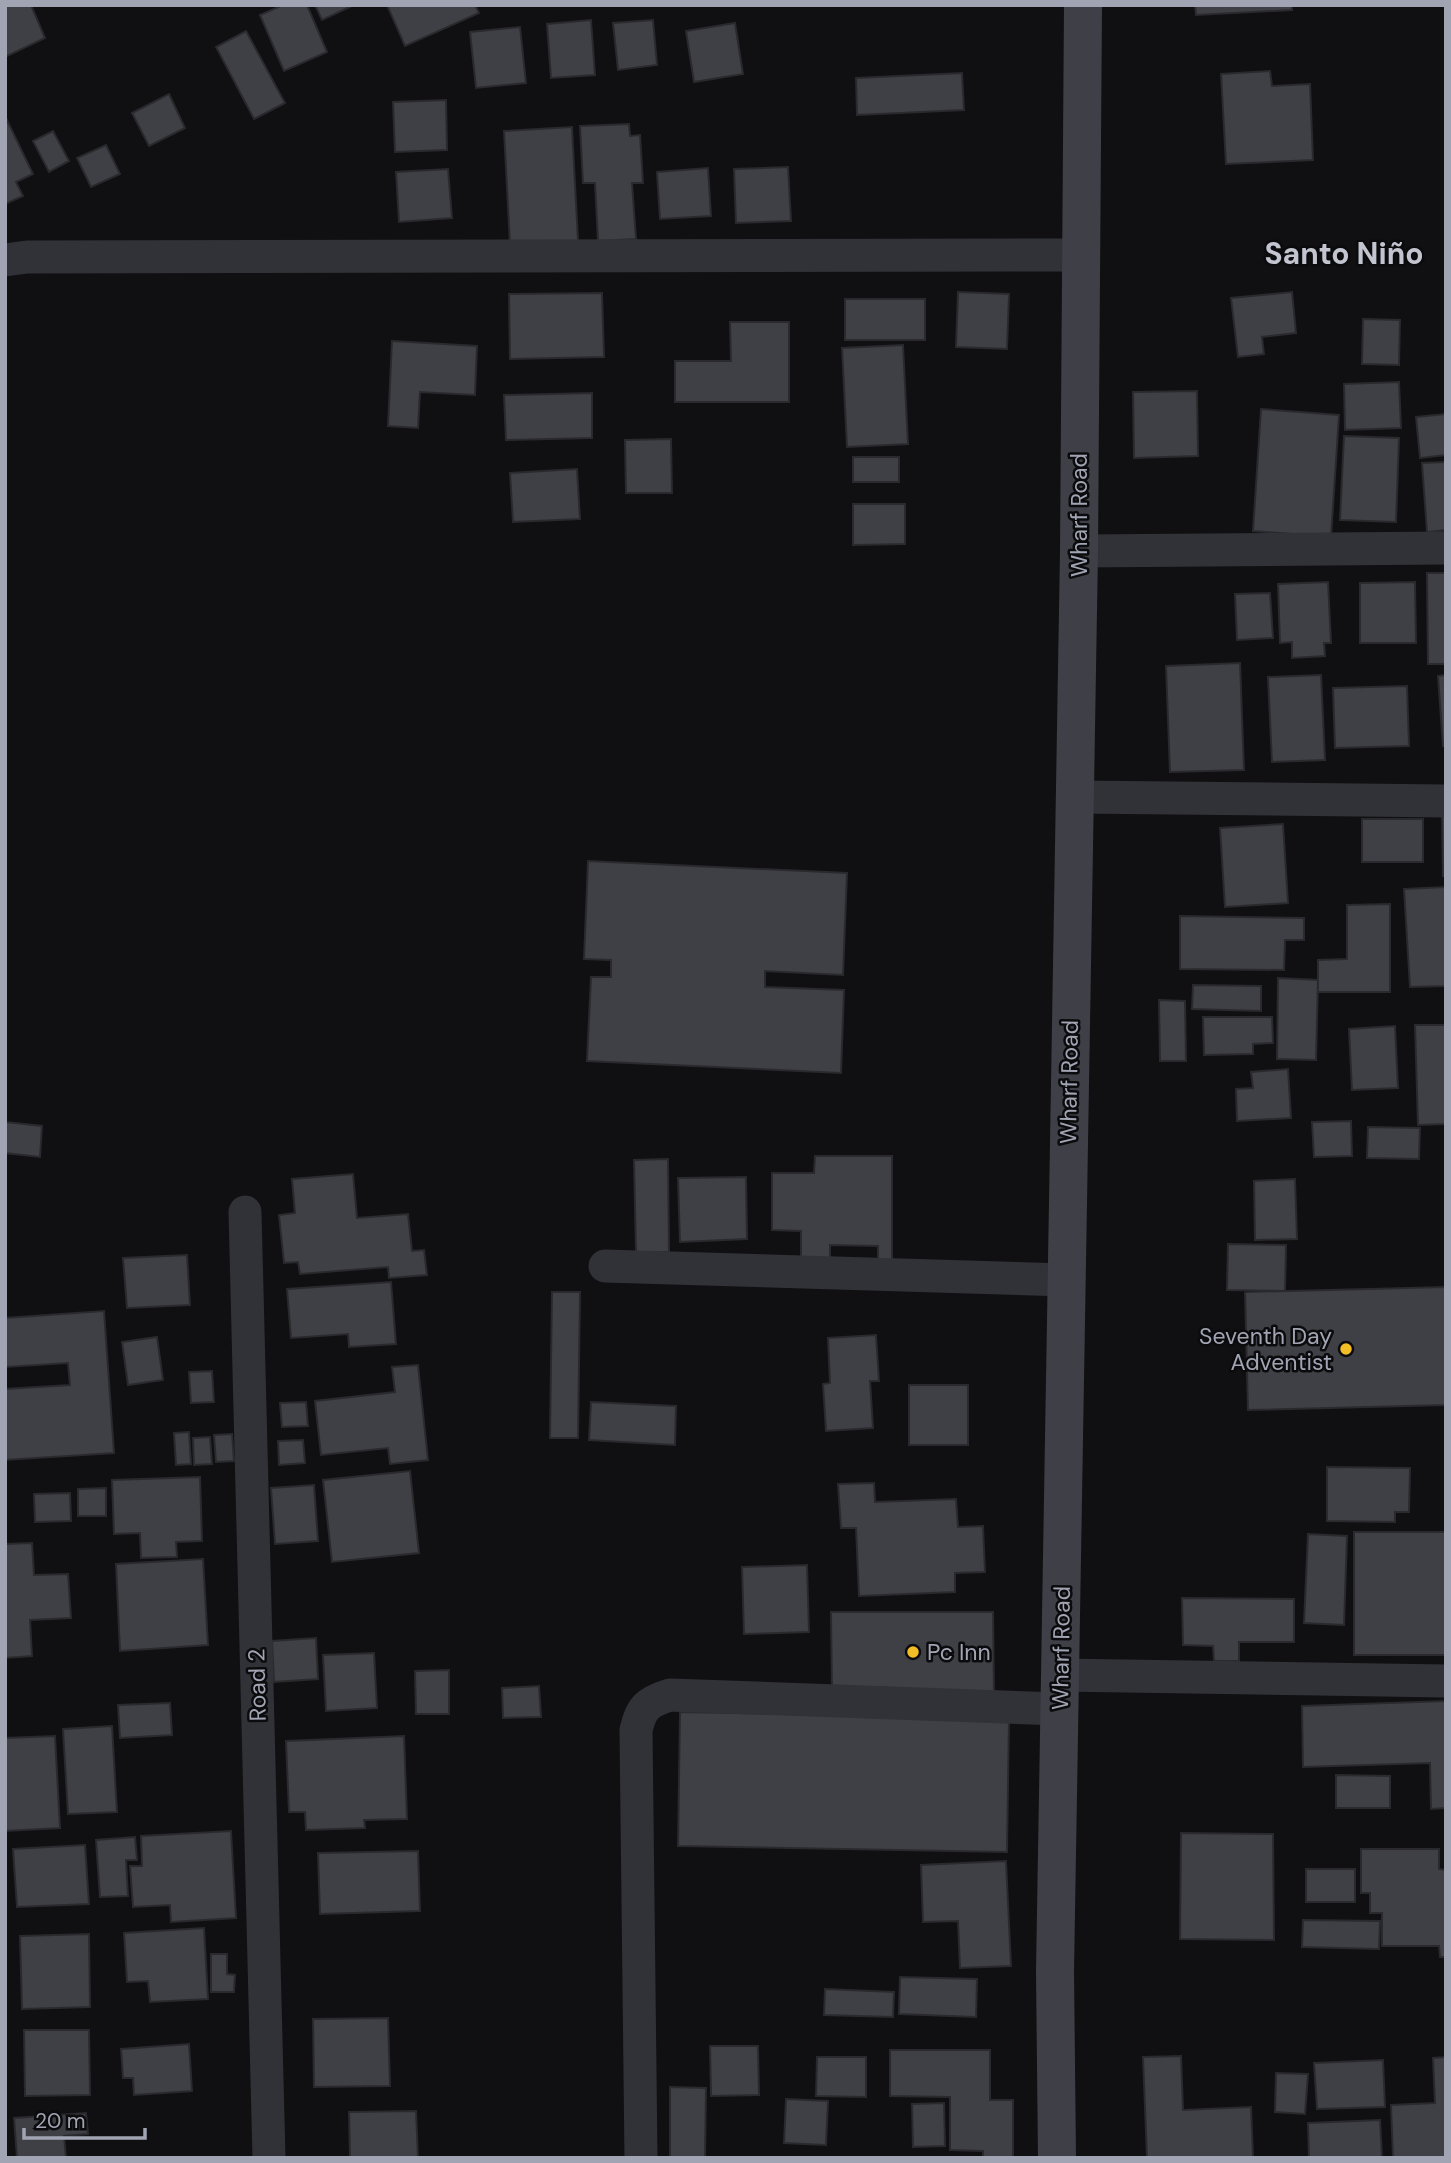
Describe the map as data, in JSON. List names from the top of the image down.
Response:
{
  "streets": {
    "main road": ["Wharf Road"],
    "street": ["Road 2"]
  },
  "districts": ["Santo Niño"],
  "places": ["Seventh Day Adventist", "Pc Inn"],
  "scale_bar": "20 m"
}
